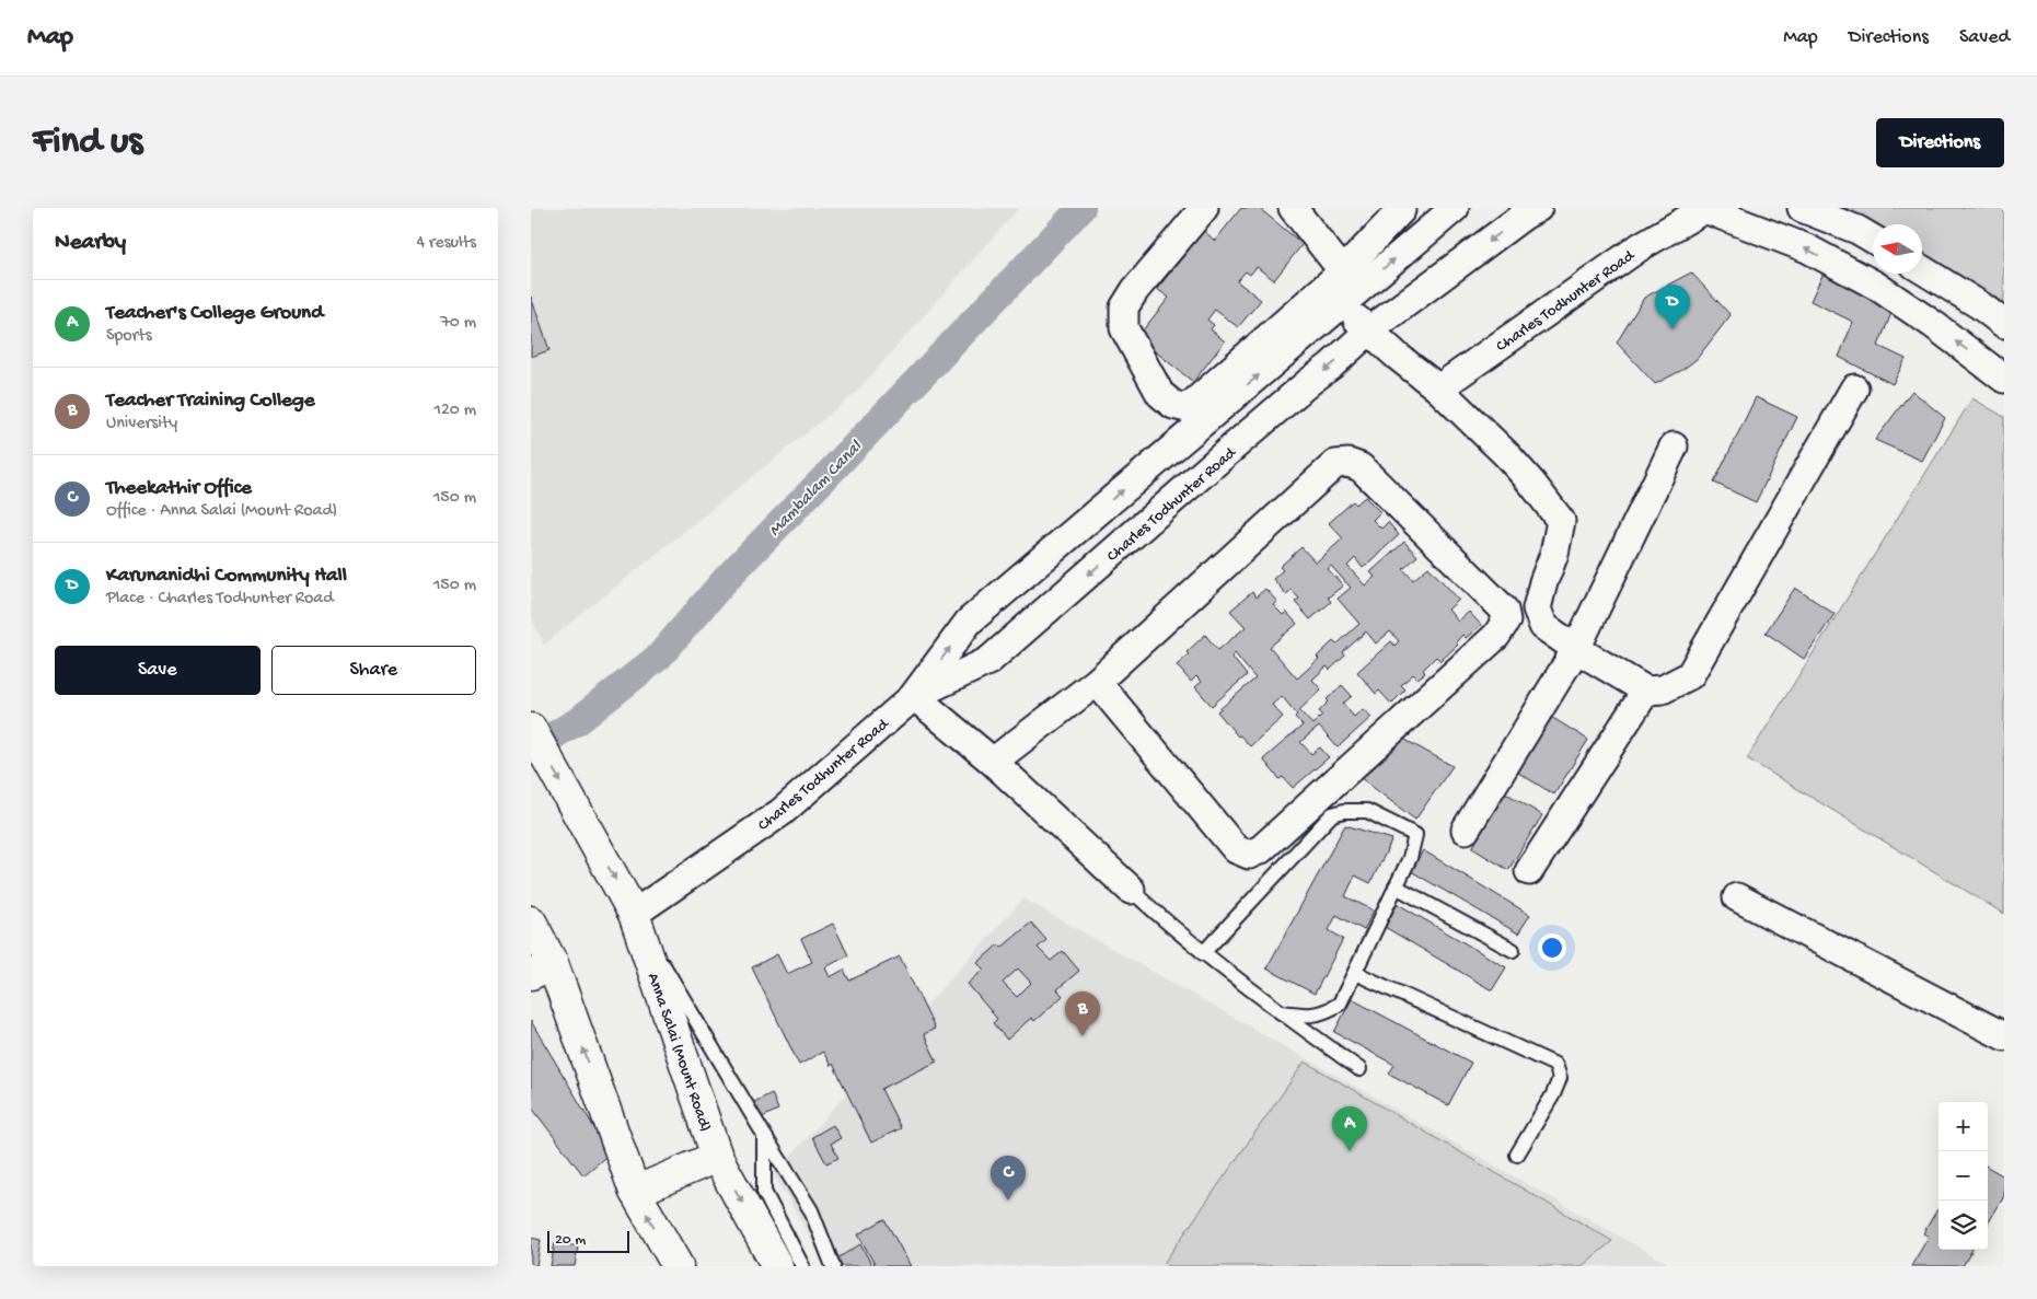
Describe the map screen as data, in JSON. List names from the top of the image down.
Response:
{
  "streets": {
    "main road": ["Anna Salai (Mount Road)"],
    "street": ["Charles Todhunter Road"]
  },
  "crossings": [
    ["Charles Todhunter Road", "Anna Salai (Mount Road)"]
  ],
  "water": ["Mambalam Canal"],
  "scale_bar": "20 m",
  "north": "left",
  "page": {
    "header": "Map",
    "nav": ["Map", "Directions", "Saved"],
    "buttons": [
      "Directions",
      ["Save", "Share"]
    ],
    "title": "Find us",
    "heading": ["Nearby", "4 results"],
    "list": [
      {
        "mark": "A",
        "name": "Teacher's College Ground",
        "note": "Sports",
        "value": "70 m"
      },
      {
        "mark": "B",
        "name": "Teacher Training College",
        "note": "University",
        "value": "120 m"
      },
      {
        "mark": "C",
        "name": "Theekathir Office",
        "note": "Office · Anna Salai (Mount Road)",
        "value": "150 m"
      },
      {
        "mark": "D",
        "name": "Karunanidhi Community Hall",
        "note": "Place · Charles Todhunter Road",
        "value": "150 m"
      }
    ],
    "pins": [
      "D",
      "B",
      "A",
      "C"
    ],
    "map_buttons": ["+", "−"],
    "scale": "20 m"
  }
}
